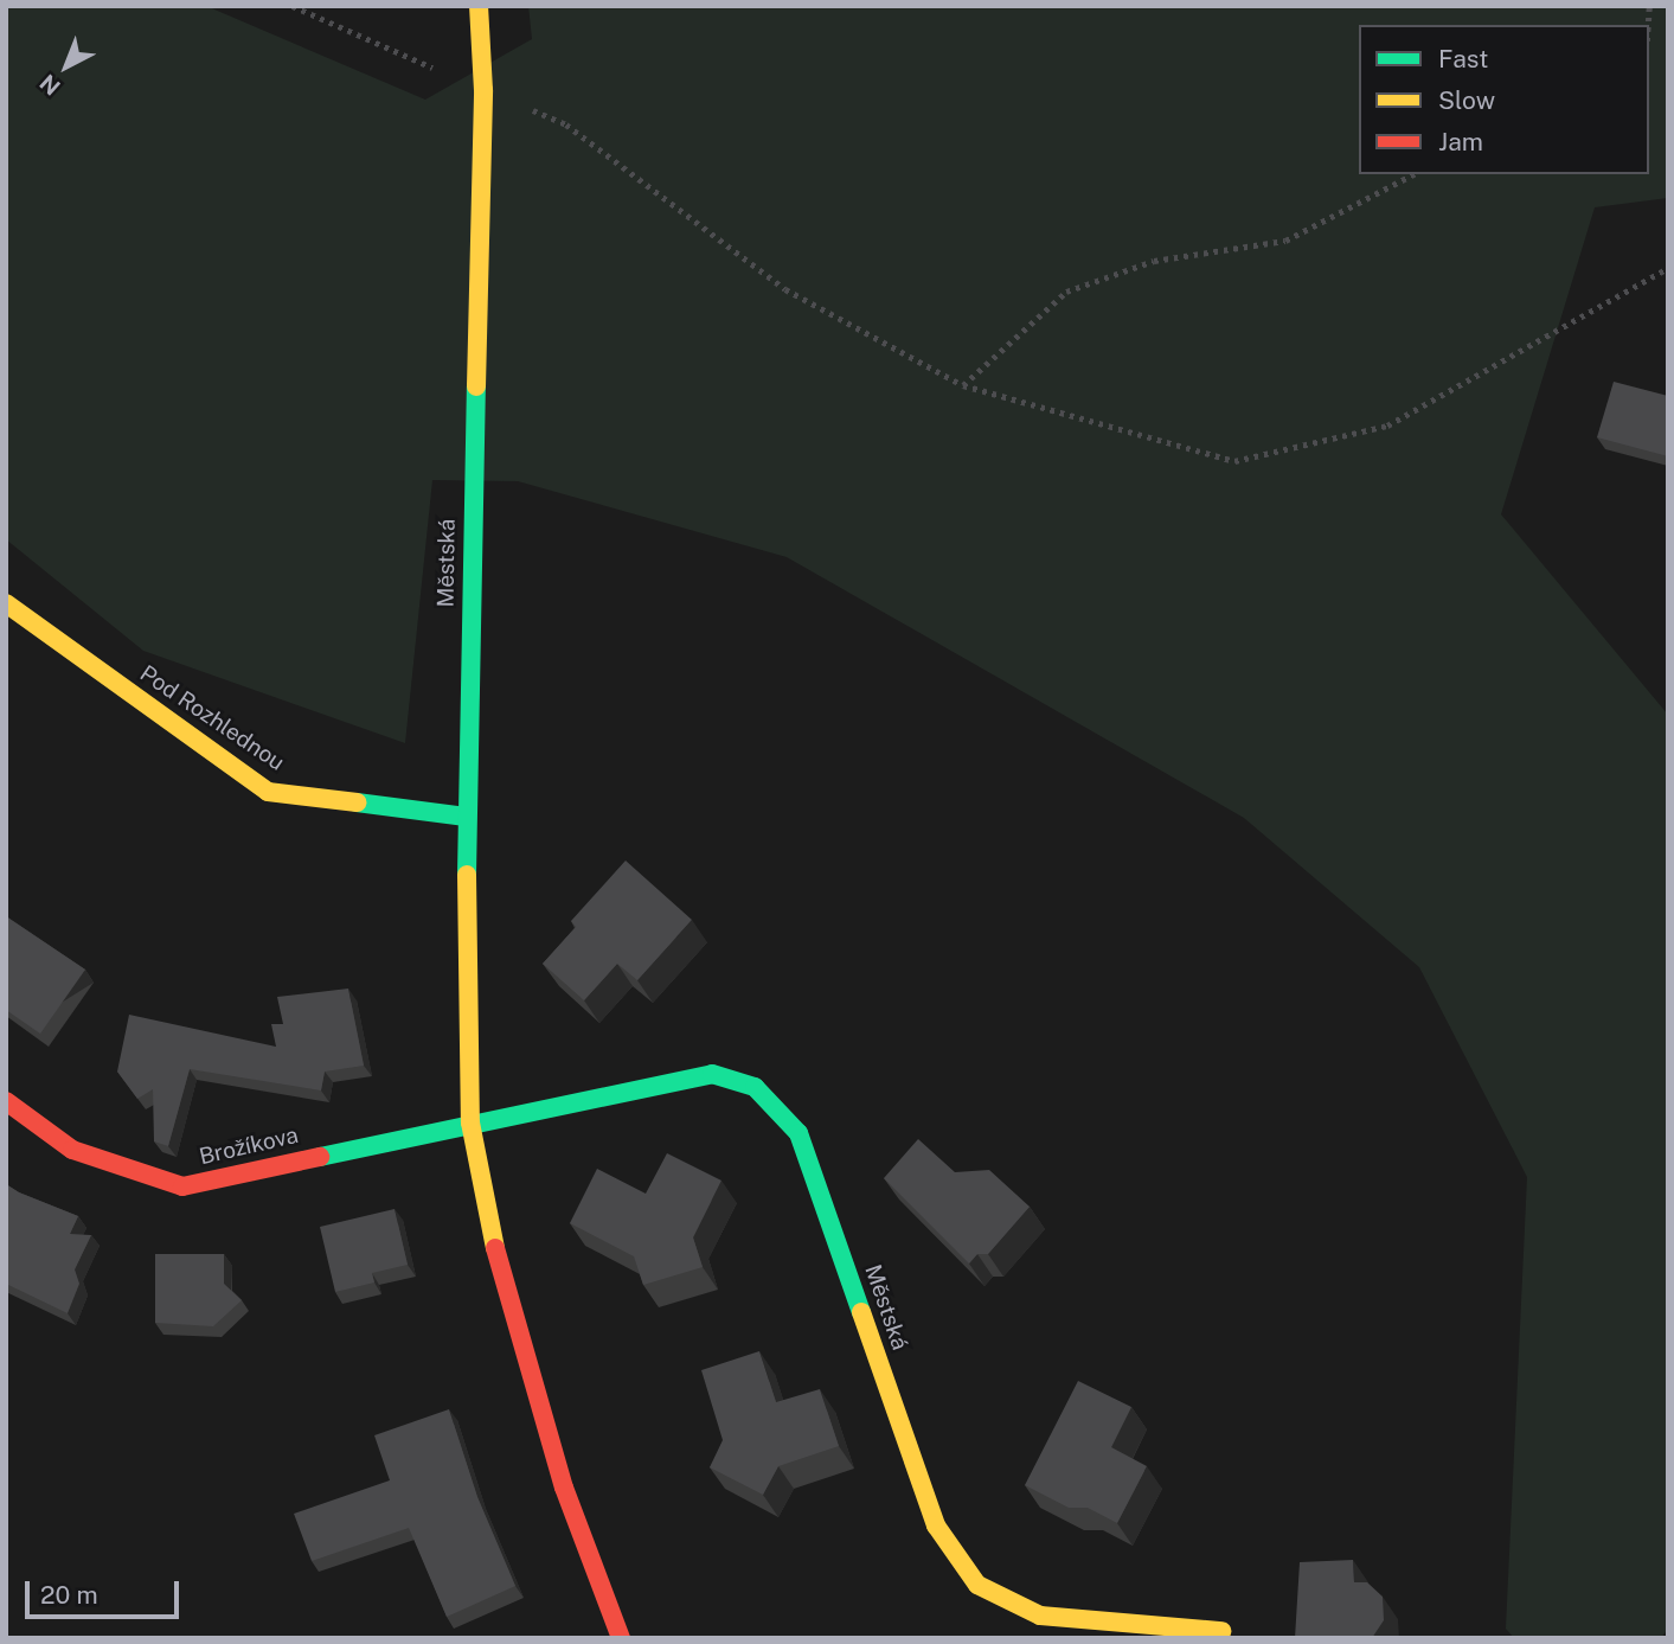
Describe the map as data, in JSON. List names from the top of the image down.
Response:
{
  "streets": {
    "street": ["Městská", "Pod Rozhlednou", "Brožíkova"]
  },
  "crossings": [
    ["Městská", "Pod Rozhlednou"],
    ["Městská", "Brožíkova"]
  ],
  "legend": ["Fast", "Slow", "Jam"],
  "scale_bar": "20 m",
  "north": "bottom left"
}
